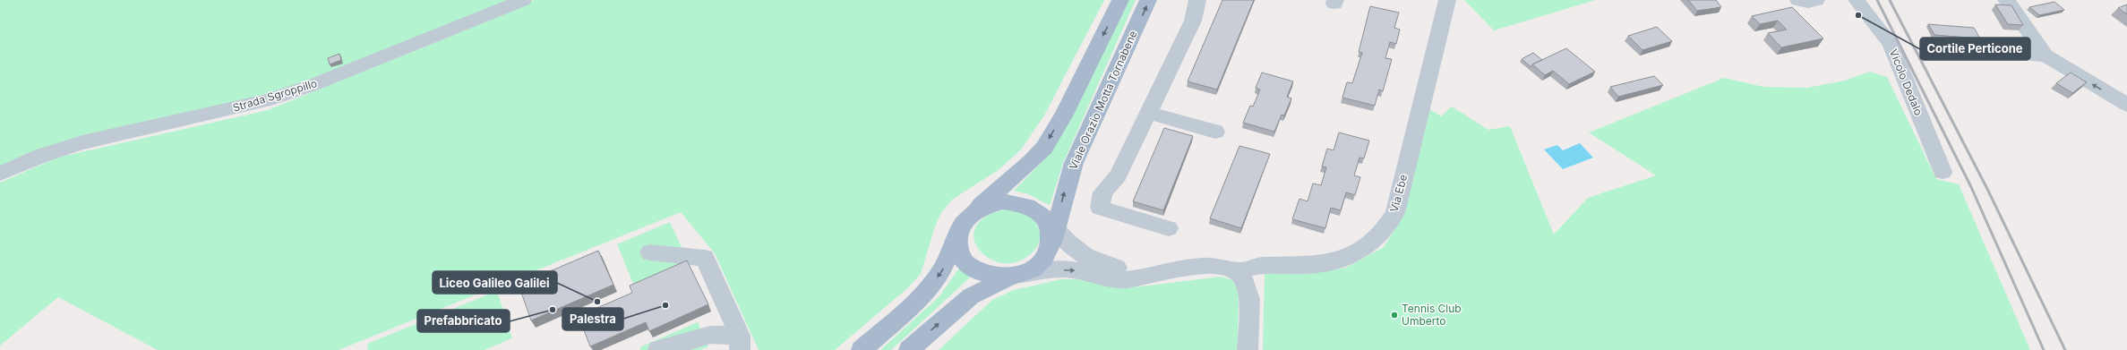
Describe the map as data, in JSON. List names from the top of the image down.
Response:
{
  "streets": {
    "main road": ["Viale Orazio Motta Tornabene"],
    "street": ["Vicolo Dedalo", "Strada Sgroppillo", "Via Ebe"]
  },
  "places": [
    "Cortile Perticone",
    "Liceo Galileo Galilei",
    "Palestra",
    "Prefabbricato",
    "Tennis Club Umberto"
  ]
}
